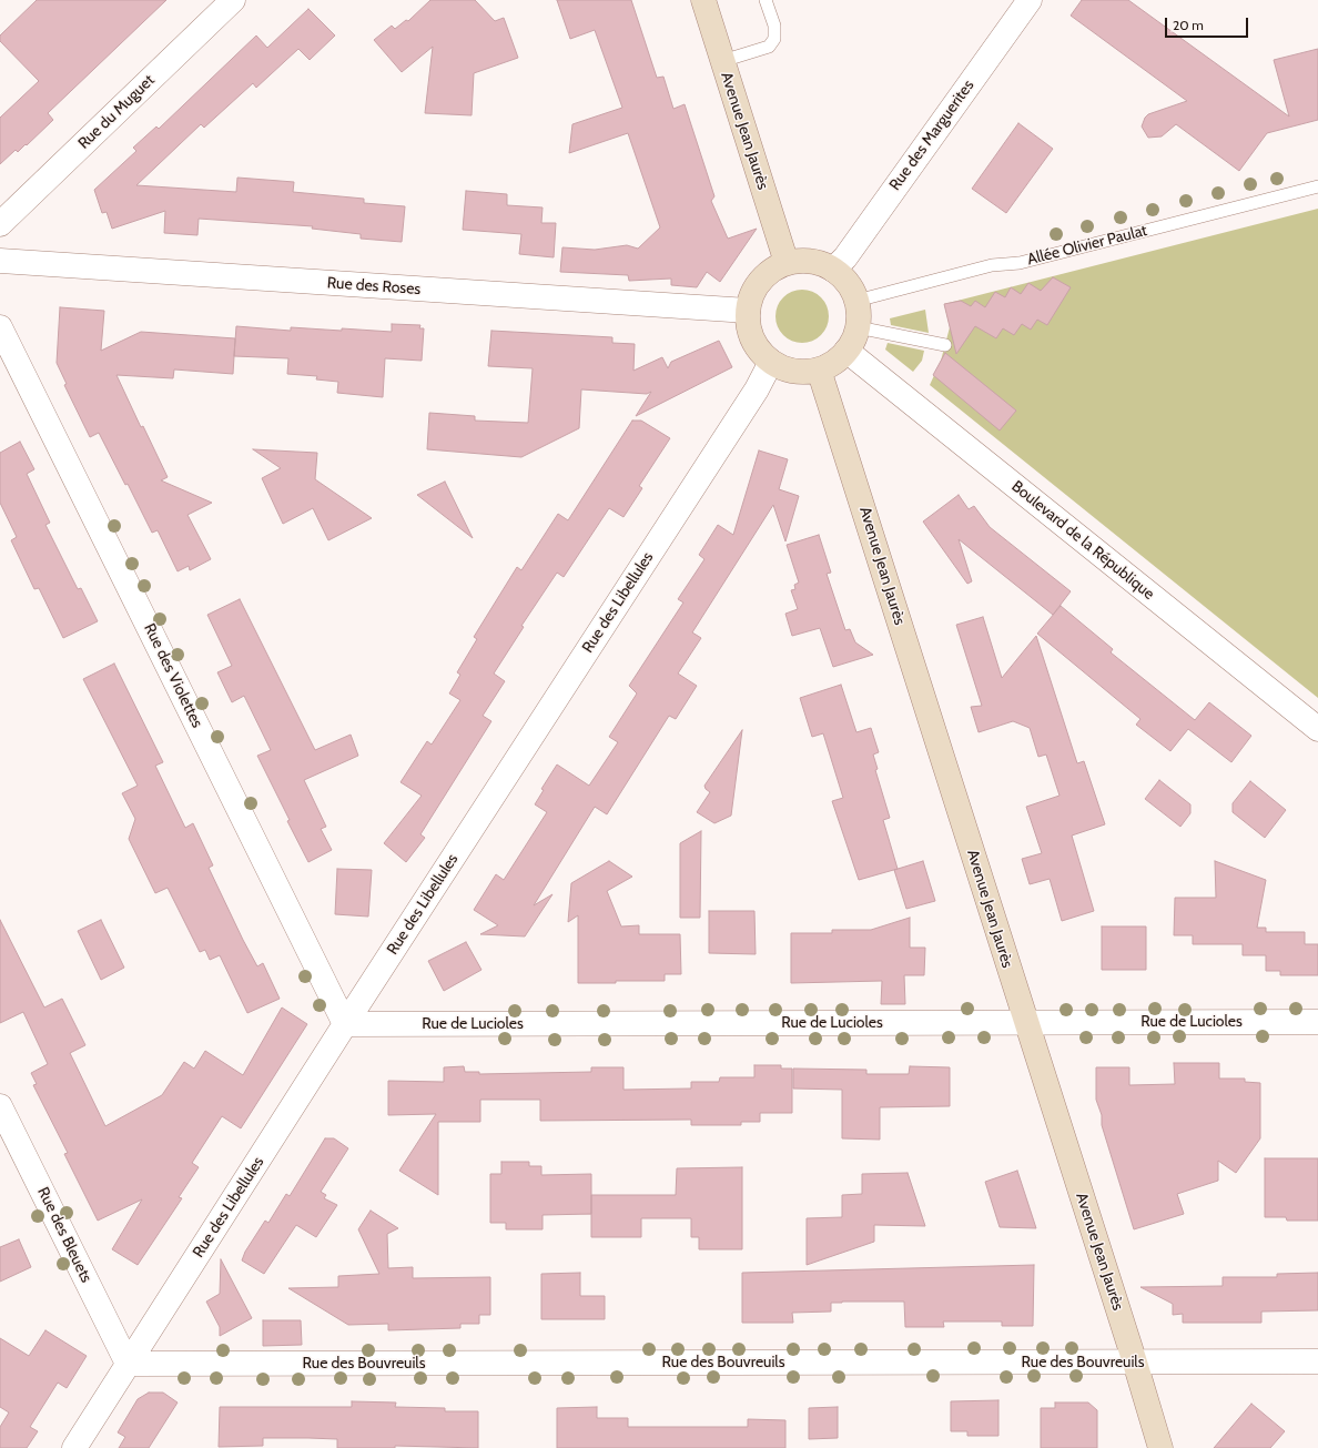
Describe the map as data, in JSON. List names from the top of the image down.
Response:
{
  "streets": {
    "main road": ["Avenue Jean Jaurès"],
    "street": [
      "Rue du Muguet",
      "Rue des Marguerites",
      "Rue des Roses",
      "Boulevard de la République",
      "Rue des Libellules",
      "Rue des Violettes",
      "Rue de Lucioles",
      "Rue des Bleuets",
      "Rue des Bouvreuils"
    ],
    "lane": ["Allée Olivier Paulat"]
  },
  "crossings": [
    ["Avenue Jean Jaurès", "Rue des Marguerites"],
    ["Avenue Jean Jaurès", "Allée Olivier Paulat"],
    ["Avenue Jean Jaurès", "Rue des Roses"],
    ["Avenue Jean Jaurès", "Boulevard de la République"],
    ["Avenue Jean Jaurès", "Rue des Libellules"],
    ["Avenue Jean Jaurès", "Rue de Lucioles"],
    ["Avenue Jean Jaurès", "Rue des Bouvreuils"],
    ["Rue des Marguerites", "Allée Olivier Paulat"],
    ["Rue des Marguerites", "Rue des Roses"],
    ["Rue des Marguerites", "Boulevard de la République"],
    ["Rue des Marguerites", "Rue des Libellules"],
    ["Allée Olivier Paulat", "Rue des Roses"],
    ["Allée Olivier Paulat", "Boulevard de la République"],
    ["Allée Olivier Paulat", "Rue des Libellules"],
    ["Rue des Roses", "Boulevard de la République"],
    ["Rue des Roses", "Rue des Libellules"],
    ["Boulevard de la République", "Rue des Libellules"],
    ["Rue des Libellules", "Rue des Violettes"],
    ["Rue des Libellules", "Rue de Lucioles"],
    ["Rue des Libellules", "Rue des Bleuets"],
    ["Rue des Libellules", "Rue des Bouvreuils"],
    ["Rue des Violettes", "Rue de Lucioles"],
    ["Rue des Bleuets", "Rue des Bouvreuils"]
  ],
  "scale_bar": "20 m"
}
